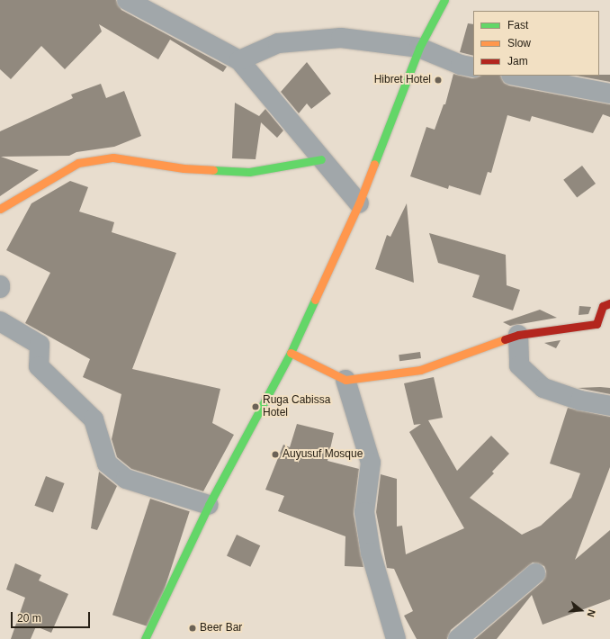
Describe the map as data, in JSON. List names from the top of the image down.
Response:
{
  "places": [
    "Hibret Hotel",
    "Ruga Cabissa Hotel",
    "Auyusuf Mosque",
    "Beer Bar"
  ],
  "legend": ["Fast", "Slow", "Jam"],
  "scale_bar": "20 m",
  "north": "right"
}
